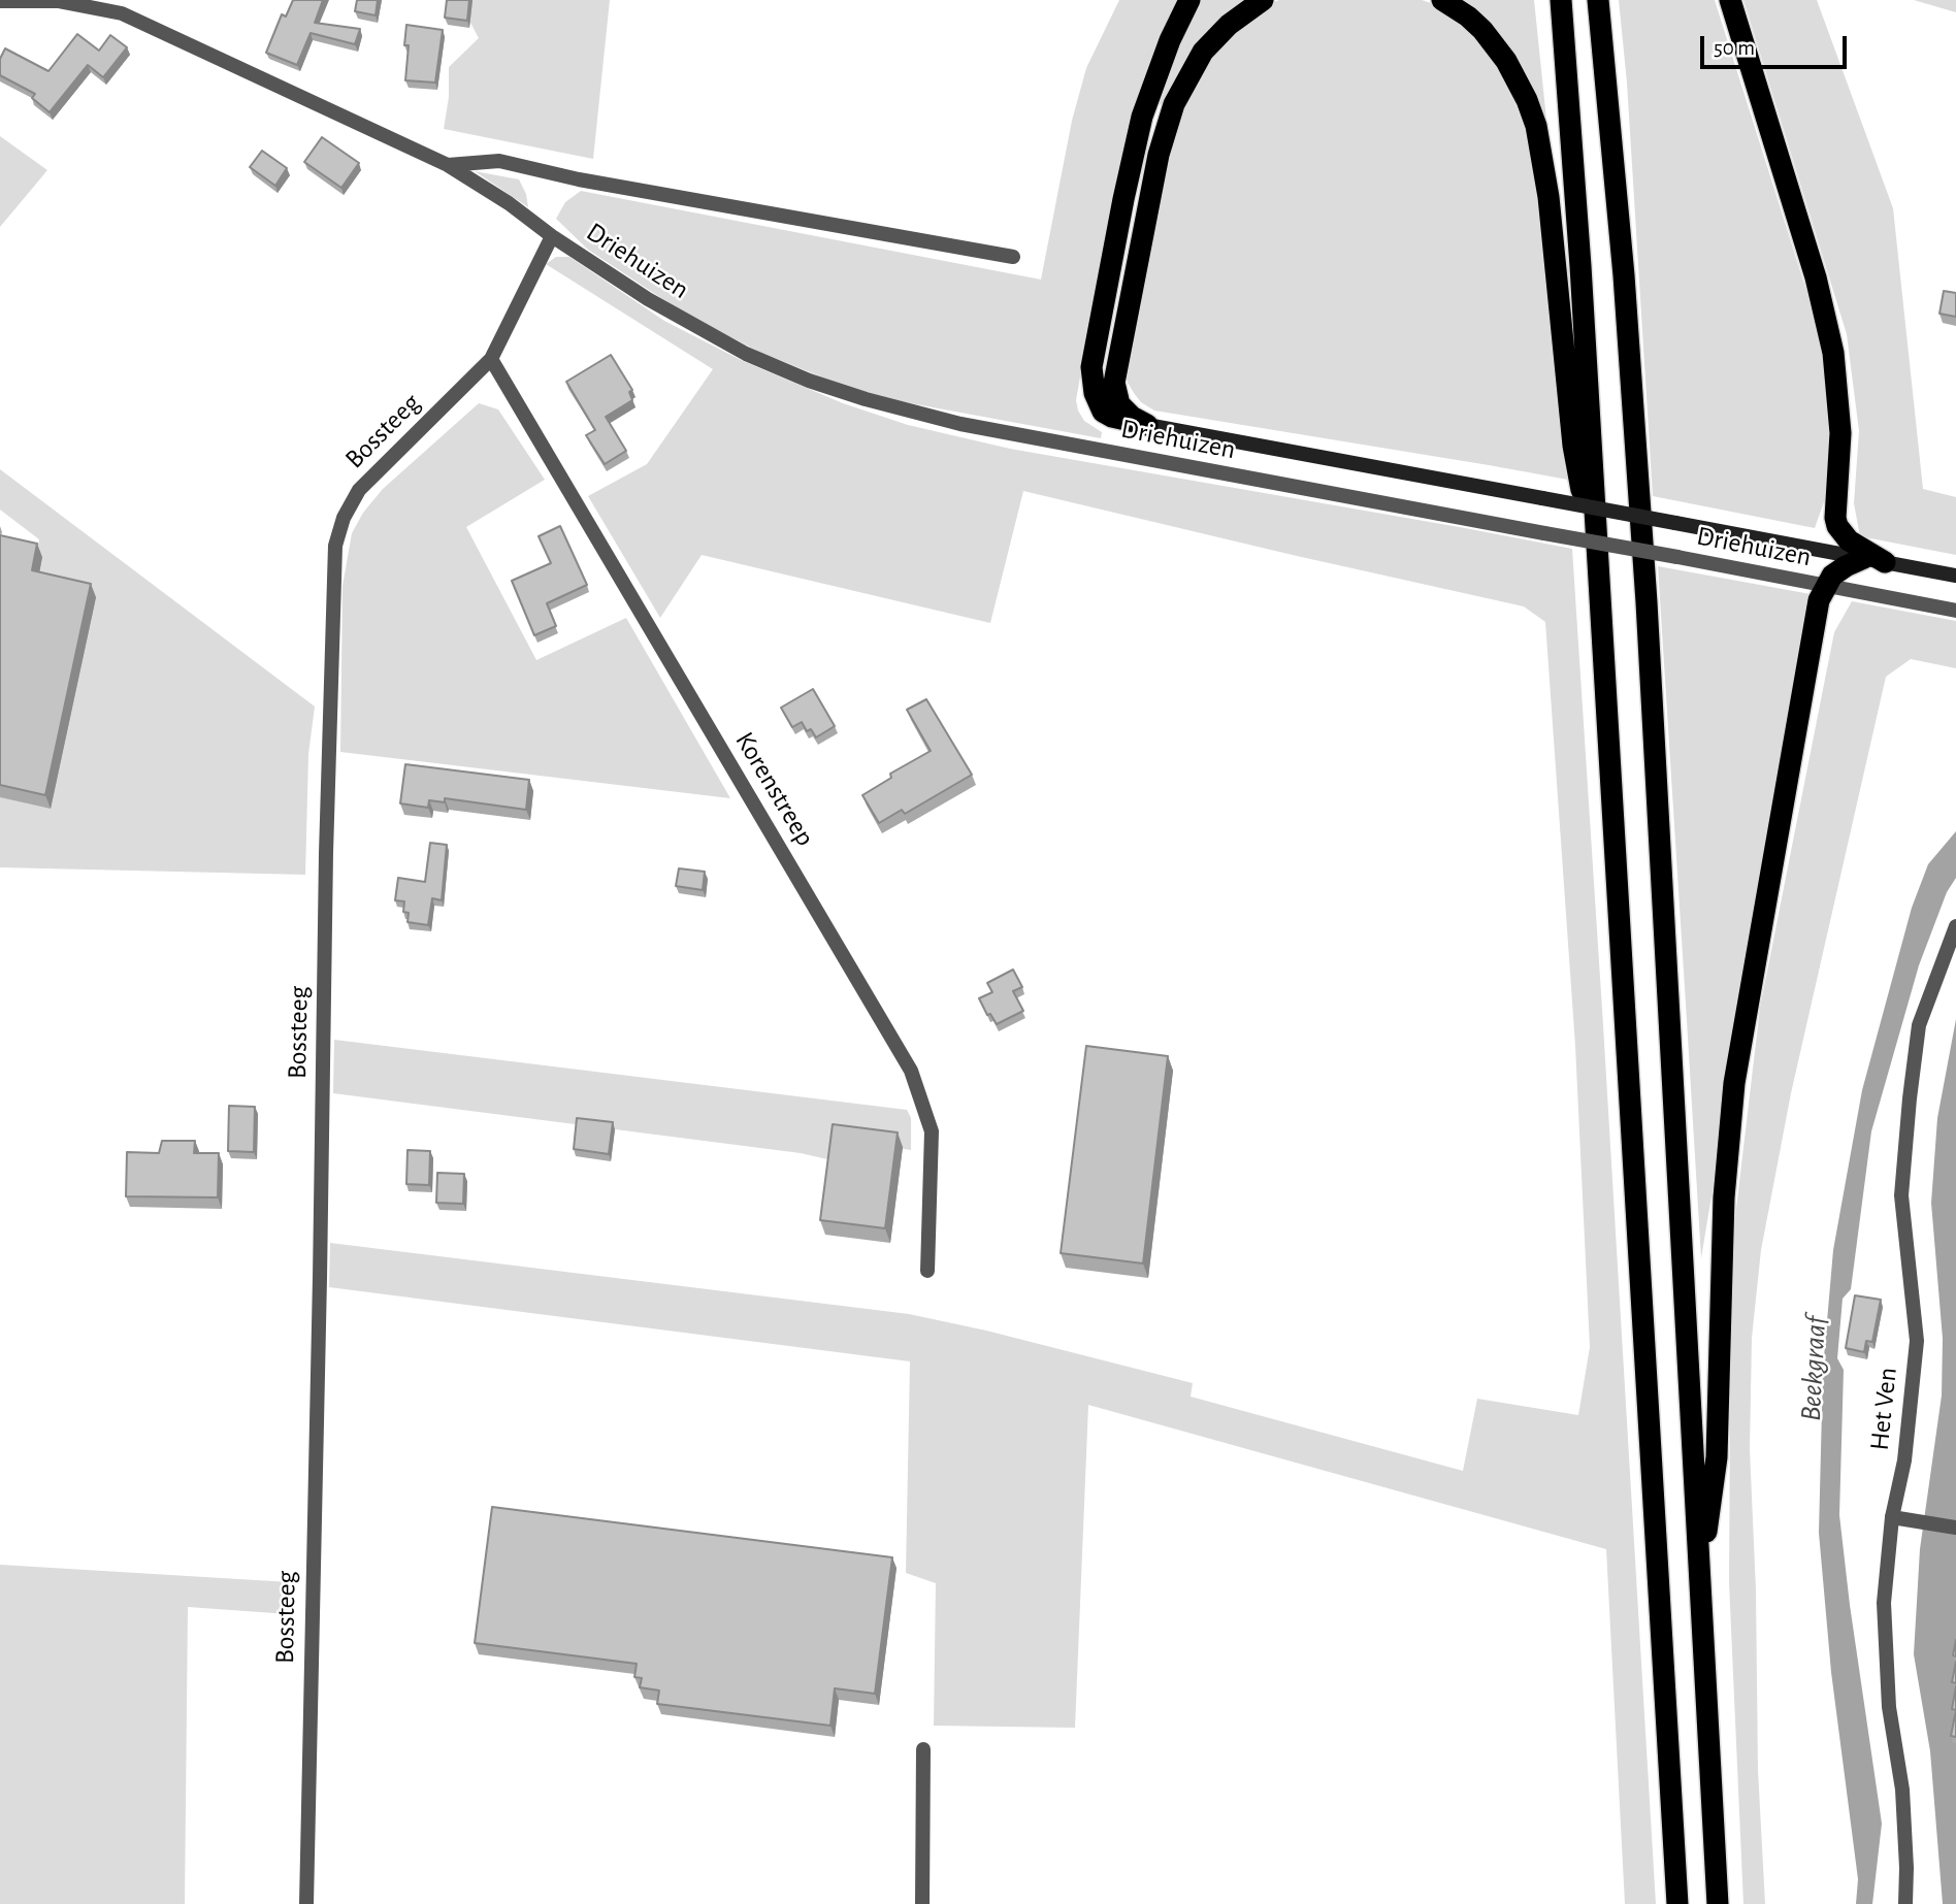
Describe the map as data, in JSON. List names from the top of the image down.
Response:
{
  "streets": {
    "main road": ["Driehuizen"],
    "street": ["Bossteeg", "Korenstreep", "Het Ven"]
  },
  "crossings": [
    ["Driehuizen", "Bossteeg"],
    ["Bossteeg", "Korenstreep"]
  ],
  "water": ["Beekgraaf"],
  "scale_bar": "50 m"
}
